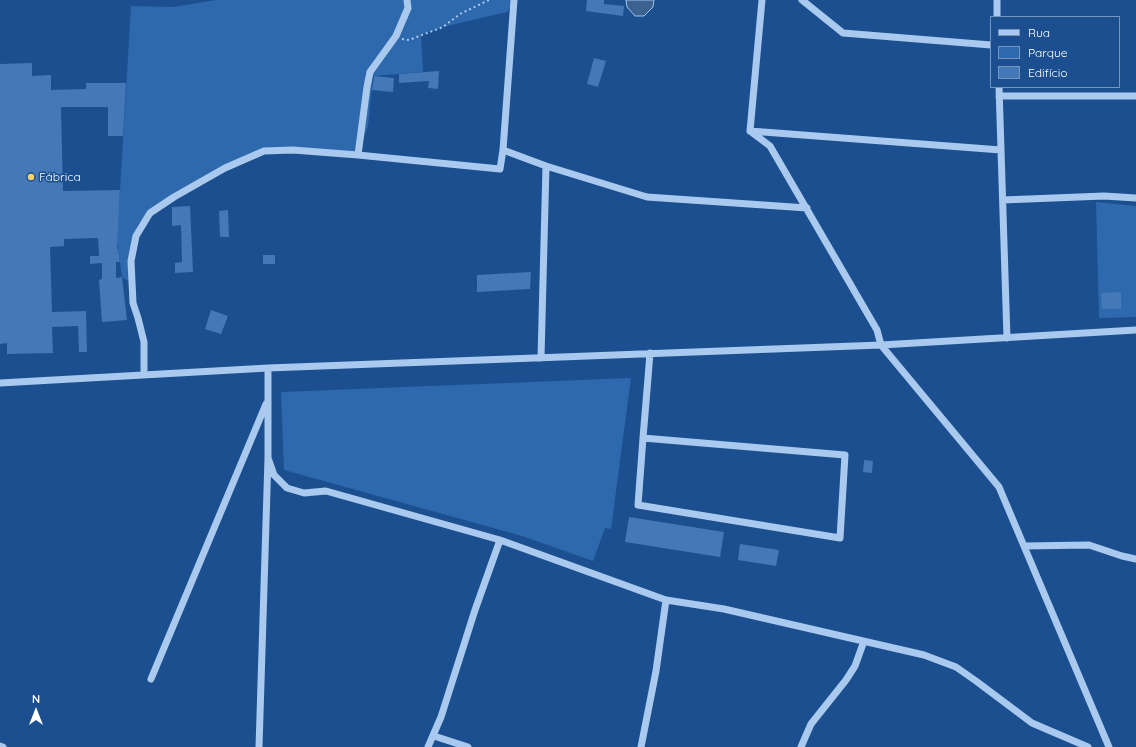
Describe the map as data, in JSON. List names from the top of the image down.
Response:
{
  "places": ["Fábrica"],
  "legend": ["Rua", "Parque", "Edifício"],
  "north": "top"
}
